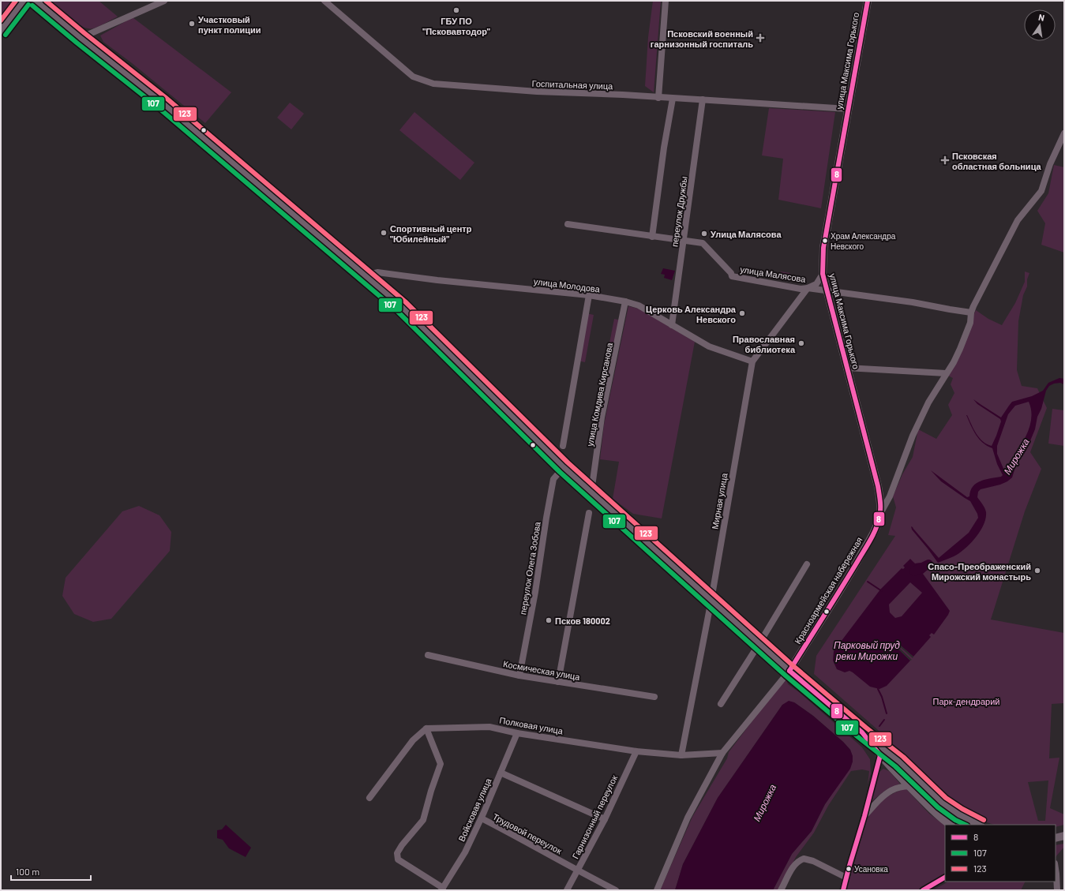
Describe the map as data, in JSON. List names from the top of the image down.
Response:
{
  "streets": {
    "main road": ["улица Максима Горького", "Красноармейская набережная"],
    "street": [
      "Госпитальная улица",
      "переулок Дружбы",
      "улица Малясова",
      "улица Молодова",
      "улица Комдива Кирсанова",
      "Мирная улица",
      "переулок Олега Зобова",
      "Космическая улица",
      "Полковая улица",
      "Войсковая улица",
      "Гарнизонный переулок",
      "Трудовой переулок"
    ]
  },
  "crossings": [
    ["улица Максима Горького", "Госпитальная улица"],
    ["улица Максима Горького", "улица Малясова"],
    ["улица Максима Горького", "Мирная улица"],
    ["улица Максима Горького", "Красноармейская набережная"],
    ["Госпитальная улица", "переулок Дружбы"],
    ["переулок Дружбы", "улица Малясова"],
    ["переулок Дружбы", "улица Молодова"],
    ["улица Малясова", "Мирная улица"],
    ["улица Малясова", "Красноармейская набережная"],
    ["улица Молодова", "улица Комдива Кирсанова"],
    ["улица Молодова", "Мирная улица"],
    ["Мирная улица", "Полковая улица"],
    ["переулок Олега Зобова", "Космическая улица"],
    ["Красноармейская набережная", "Полковая улица"],
    ["Полковая улица", "Войсковая улица"],
    ["Полковая улица", "Гарнизонный переулок"],
    ["Войсковая улица", "Трудовой переулок"],
    ["Гарнизонный переулок", "Трудовой переулок"]
  ],
  "water": ["Мирожка", "Парковый пруд реки Мирожки"],
  "parks": ["Парк-дендрарий"],
  "places": {
    "other": [
      "ГБУ ПО \"Псковавтодор\"",
      "Участковый пункт полиции",
      "Спортивный центр \"Юбилейный\"",
      "Улица Малясова",
      "Храм Александра Невского",
      "Церковь Александра Невского",
      "Православная библиотека",
      "Спасо-Преображенский Мирожский монастырь",
      "Псков 180002",
      "Усановка"
    ],
    "health": ["Псковский военный гарнизонный госпиталь", "Псковская областная больница"]
  },
  "lines": ["transit line 8", "transit line 123", "transit line 107"],
  "legend": ["8", "107", "123"],
  "scale_bar": "100 m",
  "north": "top"
}
